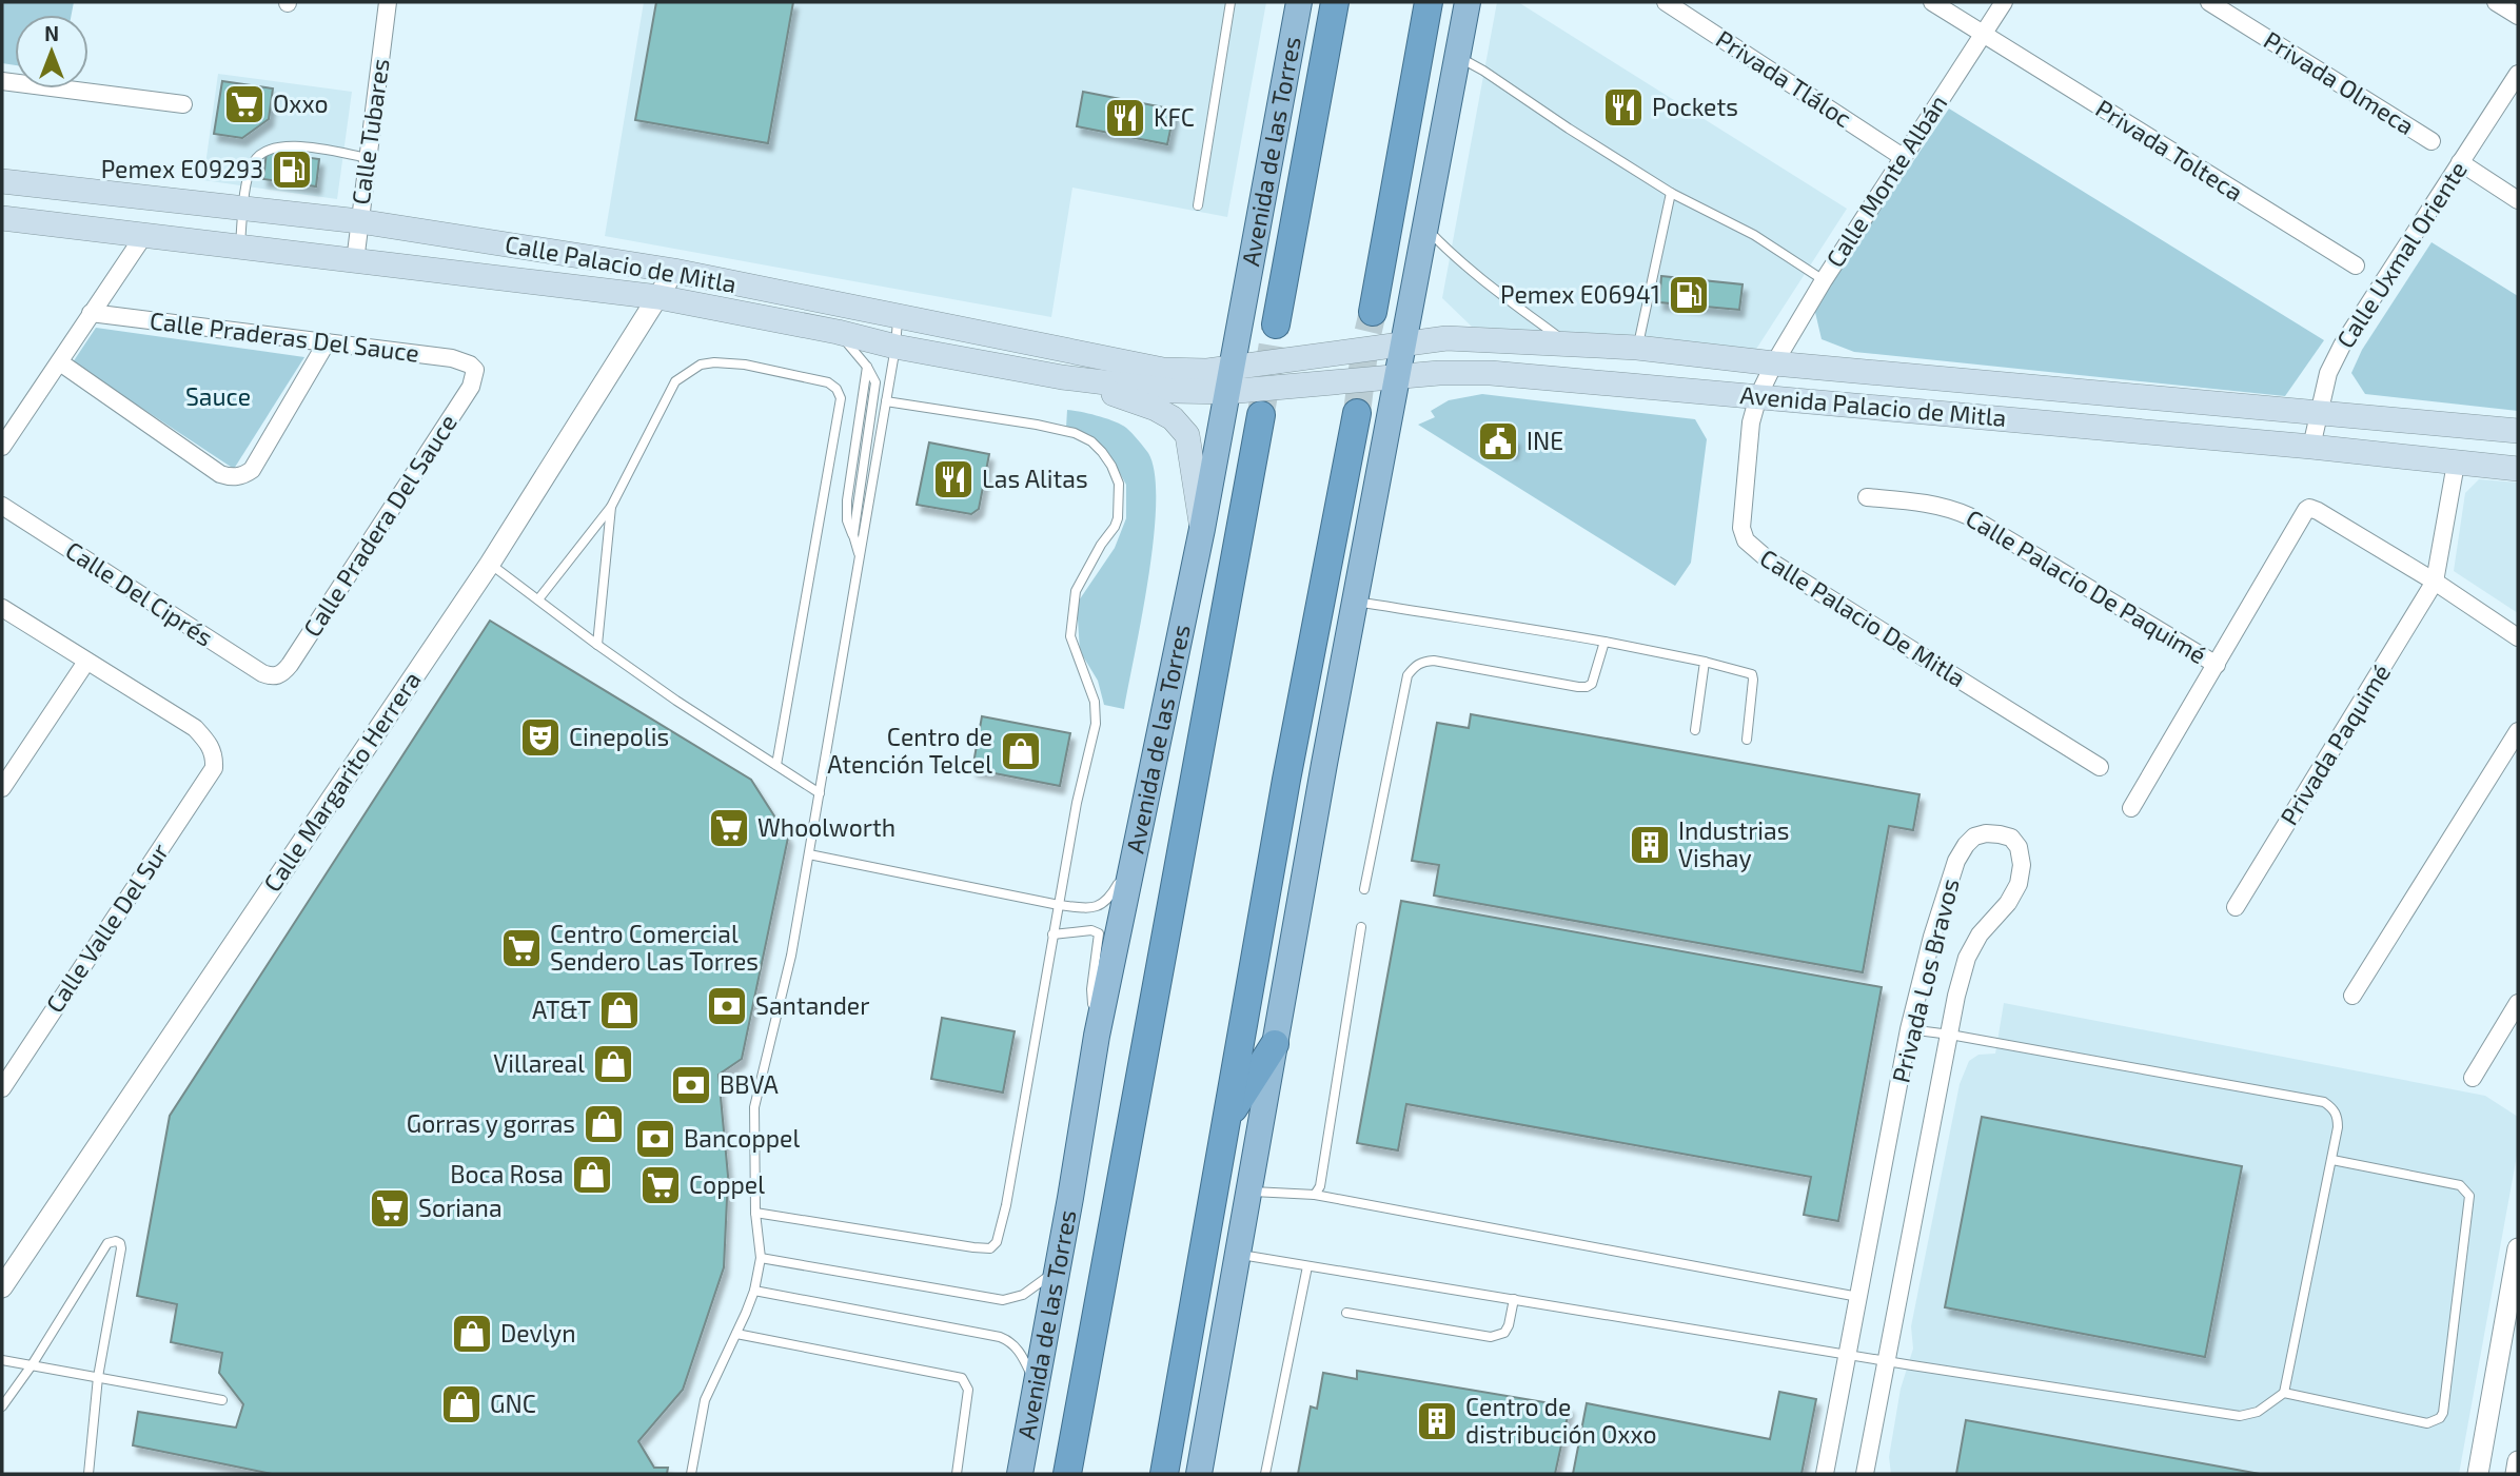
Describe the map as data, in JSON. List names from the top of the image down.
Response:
{
  "streets": {
    "highway": ["Avenida de las Torres"],
    "main road": ["Calle Palacio de Mitla", "Avenida Palacio de Mitla"],
    "street": [
      "Privada Tláloc",
      "Privada Olmeca",
      "Calle Tubares",
      "Privada Tolteca",
      "Calle Monte Albán",
      "Calle Uxmal Oriente",
      "Calle Praderas Del Sauce",
      "Calle Pradera Del Sauce",
      "Calle Palacio De Paquimé",
      "Calle Del Ciprés",
      "Calle Palacio De Mitla",
      "Privada Paquimé",
      "Calle Margarito Herrera",
      "Calle Valle Del Sur",
      "Privada Los Bravos"
    ]
  },
  "crossings": [
    ["Privada Tláloc", "Calle Monte Albán"],
    ["Calle Tubares", "Calle Palacio de Mitla"],
    ["Privada Tolteca", "Calle Monte Albán"],
    ["Avenida de las Torres", "Calle Palacio de Mitla"],
    ["Avenida de las Torres", "Avenida Palacio de Mitla"],
    ["Calle Monte Albán", "Avenida Palacio de Mitla"],
    ["Calle Monte Albán", "Calle Palacio De Mitla"],
    ["Calle Uxmal Oriente", "Avenida Palacio de Mitla"],
    ["Calle Palacio de Mitla", "Avenida Palacio de Mitla"],
    ["Calle Palacio de Mitla", "Calle Margarito Herrera"],
    ["Calle Praderas Del Sauce", "Calle Pradera Del Sauce"],
    ["Avenida Palacio de Mitla", "Calle Palacio De Mitla"],
    ["Calle Pradera Del Sauce", "Calle Del Ciprés"],
    ["Calle Palacio De Paquimé", "Privada Paquimé"]
  ],
  "parks": ["Sauce"],
  "places": {
    "supermarket": [
      "Oxxo",
      "Whoolworth",
      "Centro Comercial Sendero Las Torres",
      "Coppel",
      "Soriana"
    ],
    "restaurant": ["Pockets", "KFC", "Las Alitas"],
    "fuel station": ["Pemex E09293", "Pemex E06941"],
    "public building": ["INE"],
    "theatre": ["Cinepolis"],
    "shop": [
      "Centro de Atención Telcel",
      "AT&T",
      "Villareal",
      "Gorras y gorras",
      "Boca Rosa",
      "Devlyn",
      "GNC"
    ],
    "building": ["Industrias Vishay", "Centro de distribución Oxxo"],
    "bank": ["Santander", "BBVA", "Bancoppel"]
  },
  "north": "top"
}
